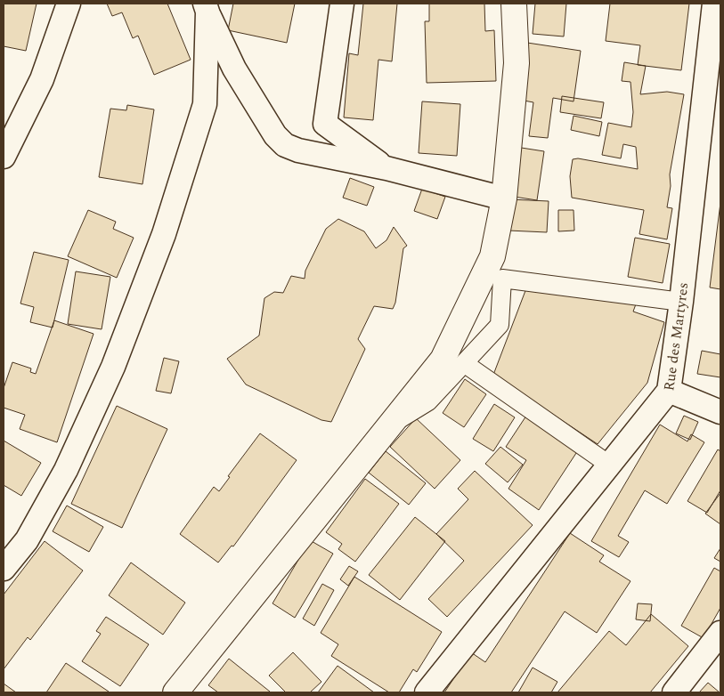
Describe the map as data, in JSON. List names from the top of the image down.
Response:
{
  "streets": {
    "street": ["Rue des Martyres"]
  }
}
